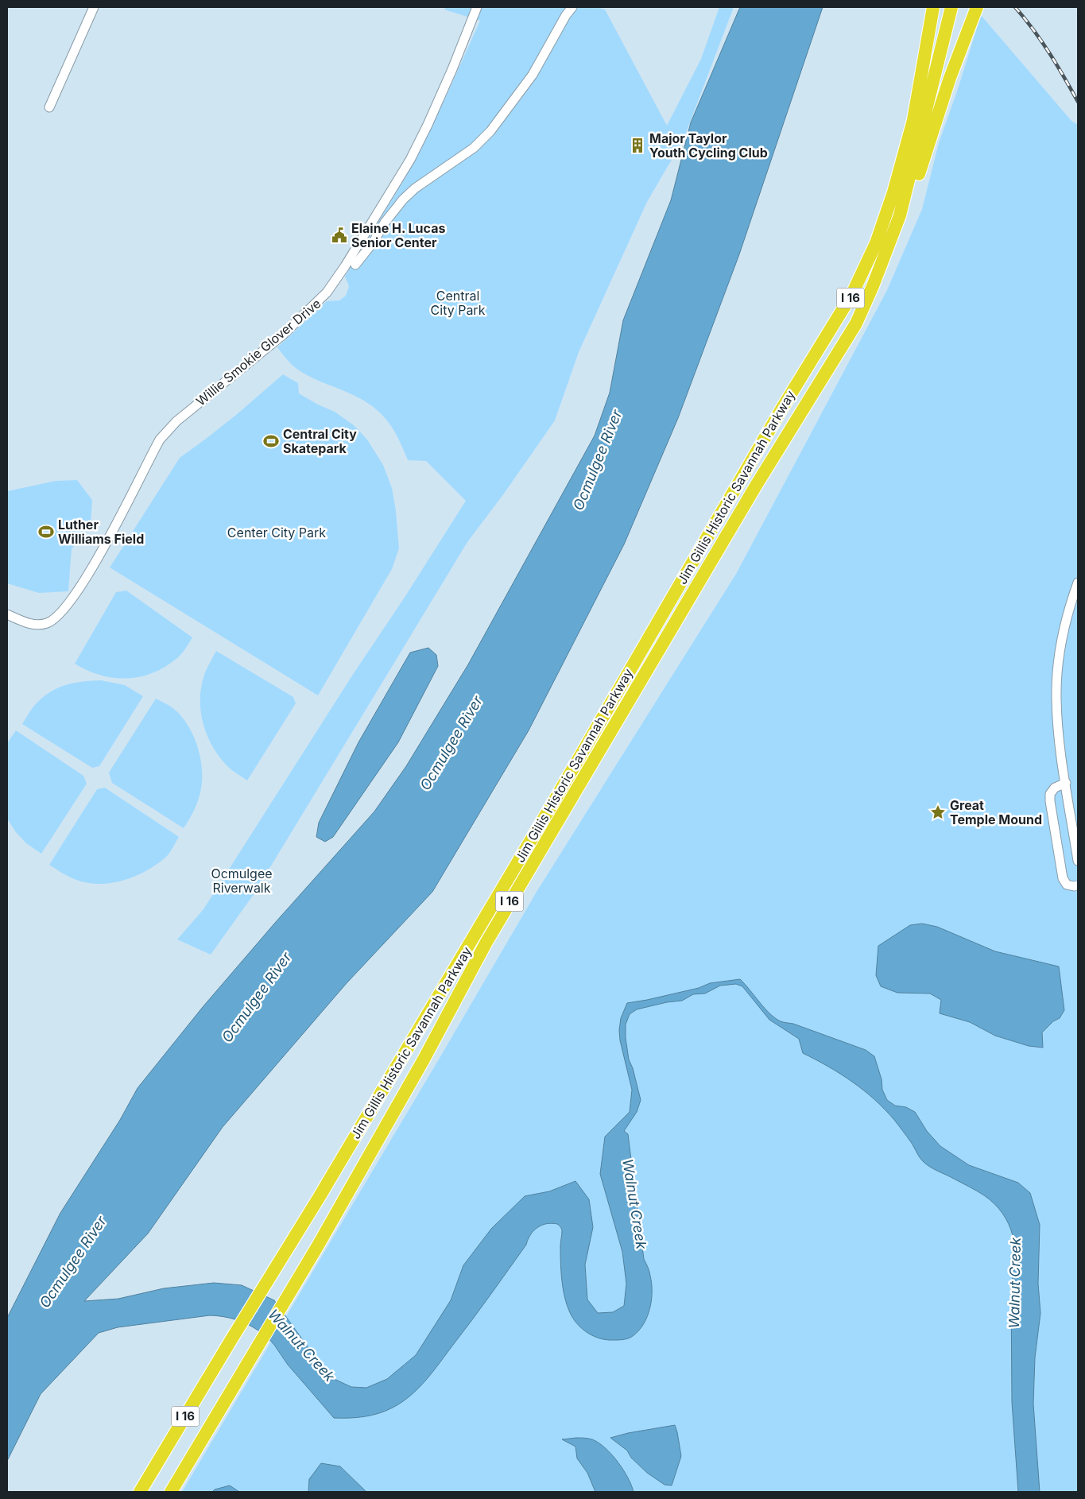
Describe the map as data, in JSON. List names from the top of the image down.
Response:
{
  "streets": {
    "highway": ["I 16", "Jim Gillis Historic Savannah Parkway"],
    "street": ["Willie Smokie Glover Drive"]
  },
  "water": ["Ocmulgee River", "Walnut Creek"],
  "parks": ["Central City Park", "Center City Park", "Ocmulgee Riverwalk"],
  "places": {
    "building": ["Major Taylor Youth Cycling Club"],
    "public building": ["Elaine H. Lucas Senior Center"],
    "sports": ["Central City Skatepark", "Luther Williams Field"],
    "place": ["Great Temple Mound"]
  }
}
